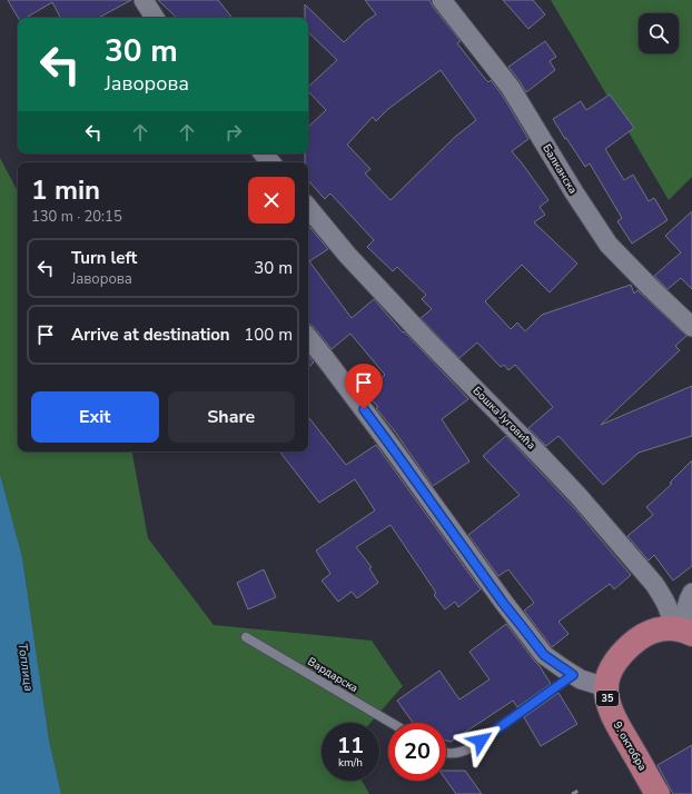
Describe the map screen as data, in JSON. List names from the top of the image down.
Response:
{
  "streets": {
    "main road": ["35", "9. октобра"],
    "street": ["Балканска", "Бошка Југовића"],
    "lane": ["Вардарска"]
  },
  "crossings": [
    ["Бошка Југовића", "35"],
    ["35", "9. октобра"]
  ],
  "water": ["Топлица"],
  "page": {
    "turn": ["30 m", "Јаворова"],
    "heading": ["1 min", "130 m · 20:15"],
    "list": [
      {
        "name": "Turn left",
        "note": "Јаворова",
        "value": "30 m"
      },
      {
        "name": "Arrive at destination",
        "value": "100 m"
      }
    ],
    "buttons": ["Exit", "Share"],
    "speed": "11 km/h",
    "limit": "20"
  }
}
